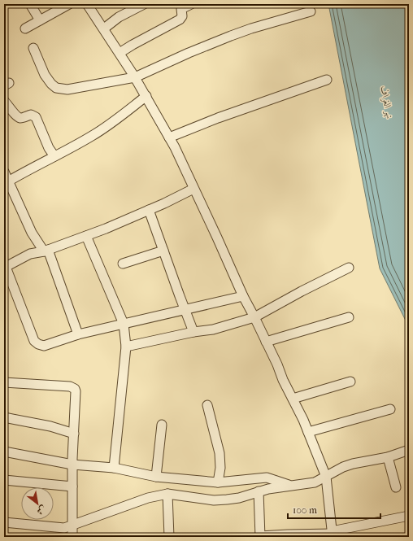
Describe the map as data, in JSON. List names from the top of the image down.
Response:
{
  "water": ["نهر الغراف"],
  "scale_bar": "100 m",
  "north": "bottom right"
}
